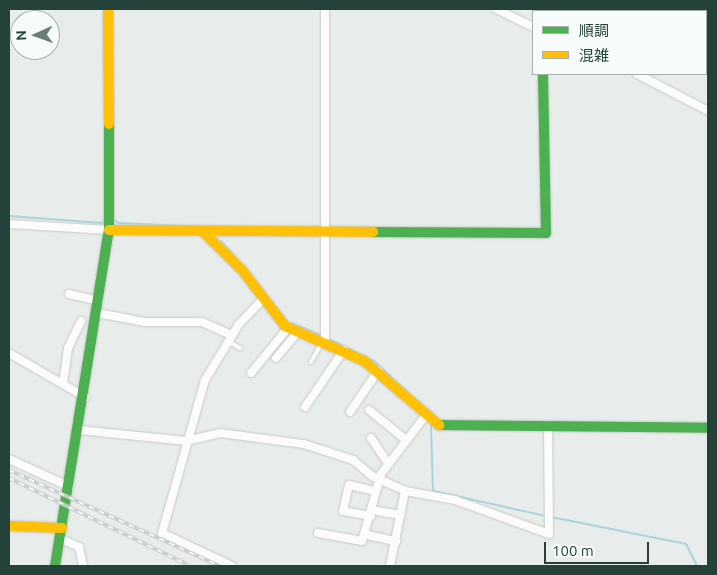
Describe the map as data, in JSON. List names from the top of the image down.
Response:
{
  "legend": ["順調", "混雑"],
  "scale_bar": "100 m",
  "north": "left"
}
